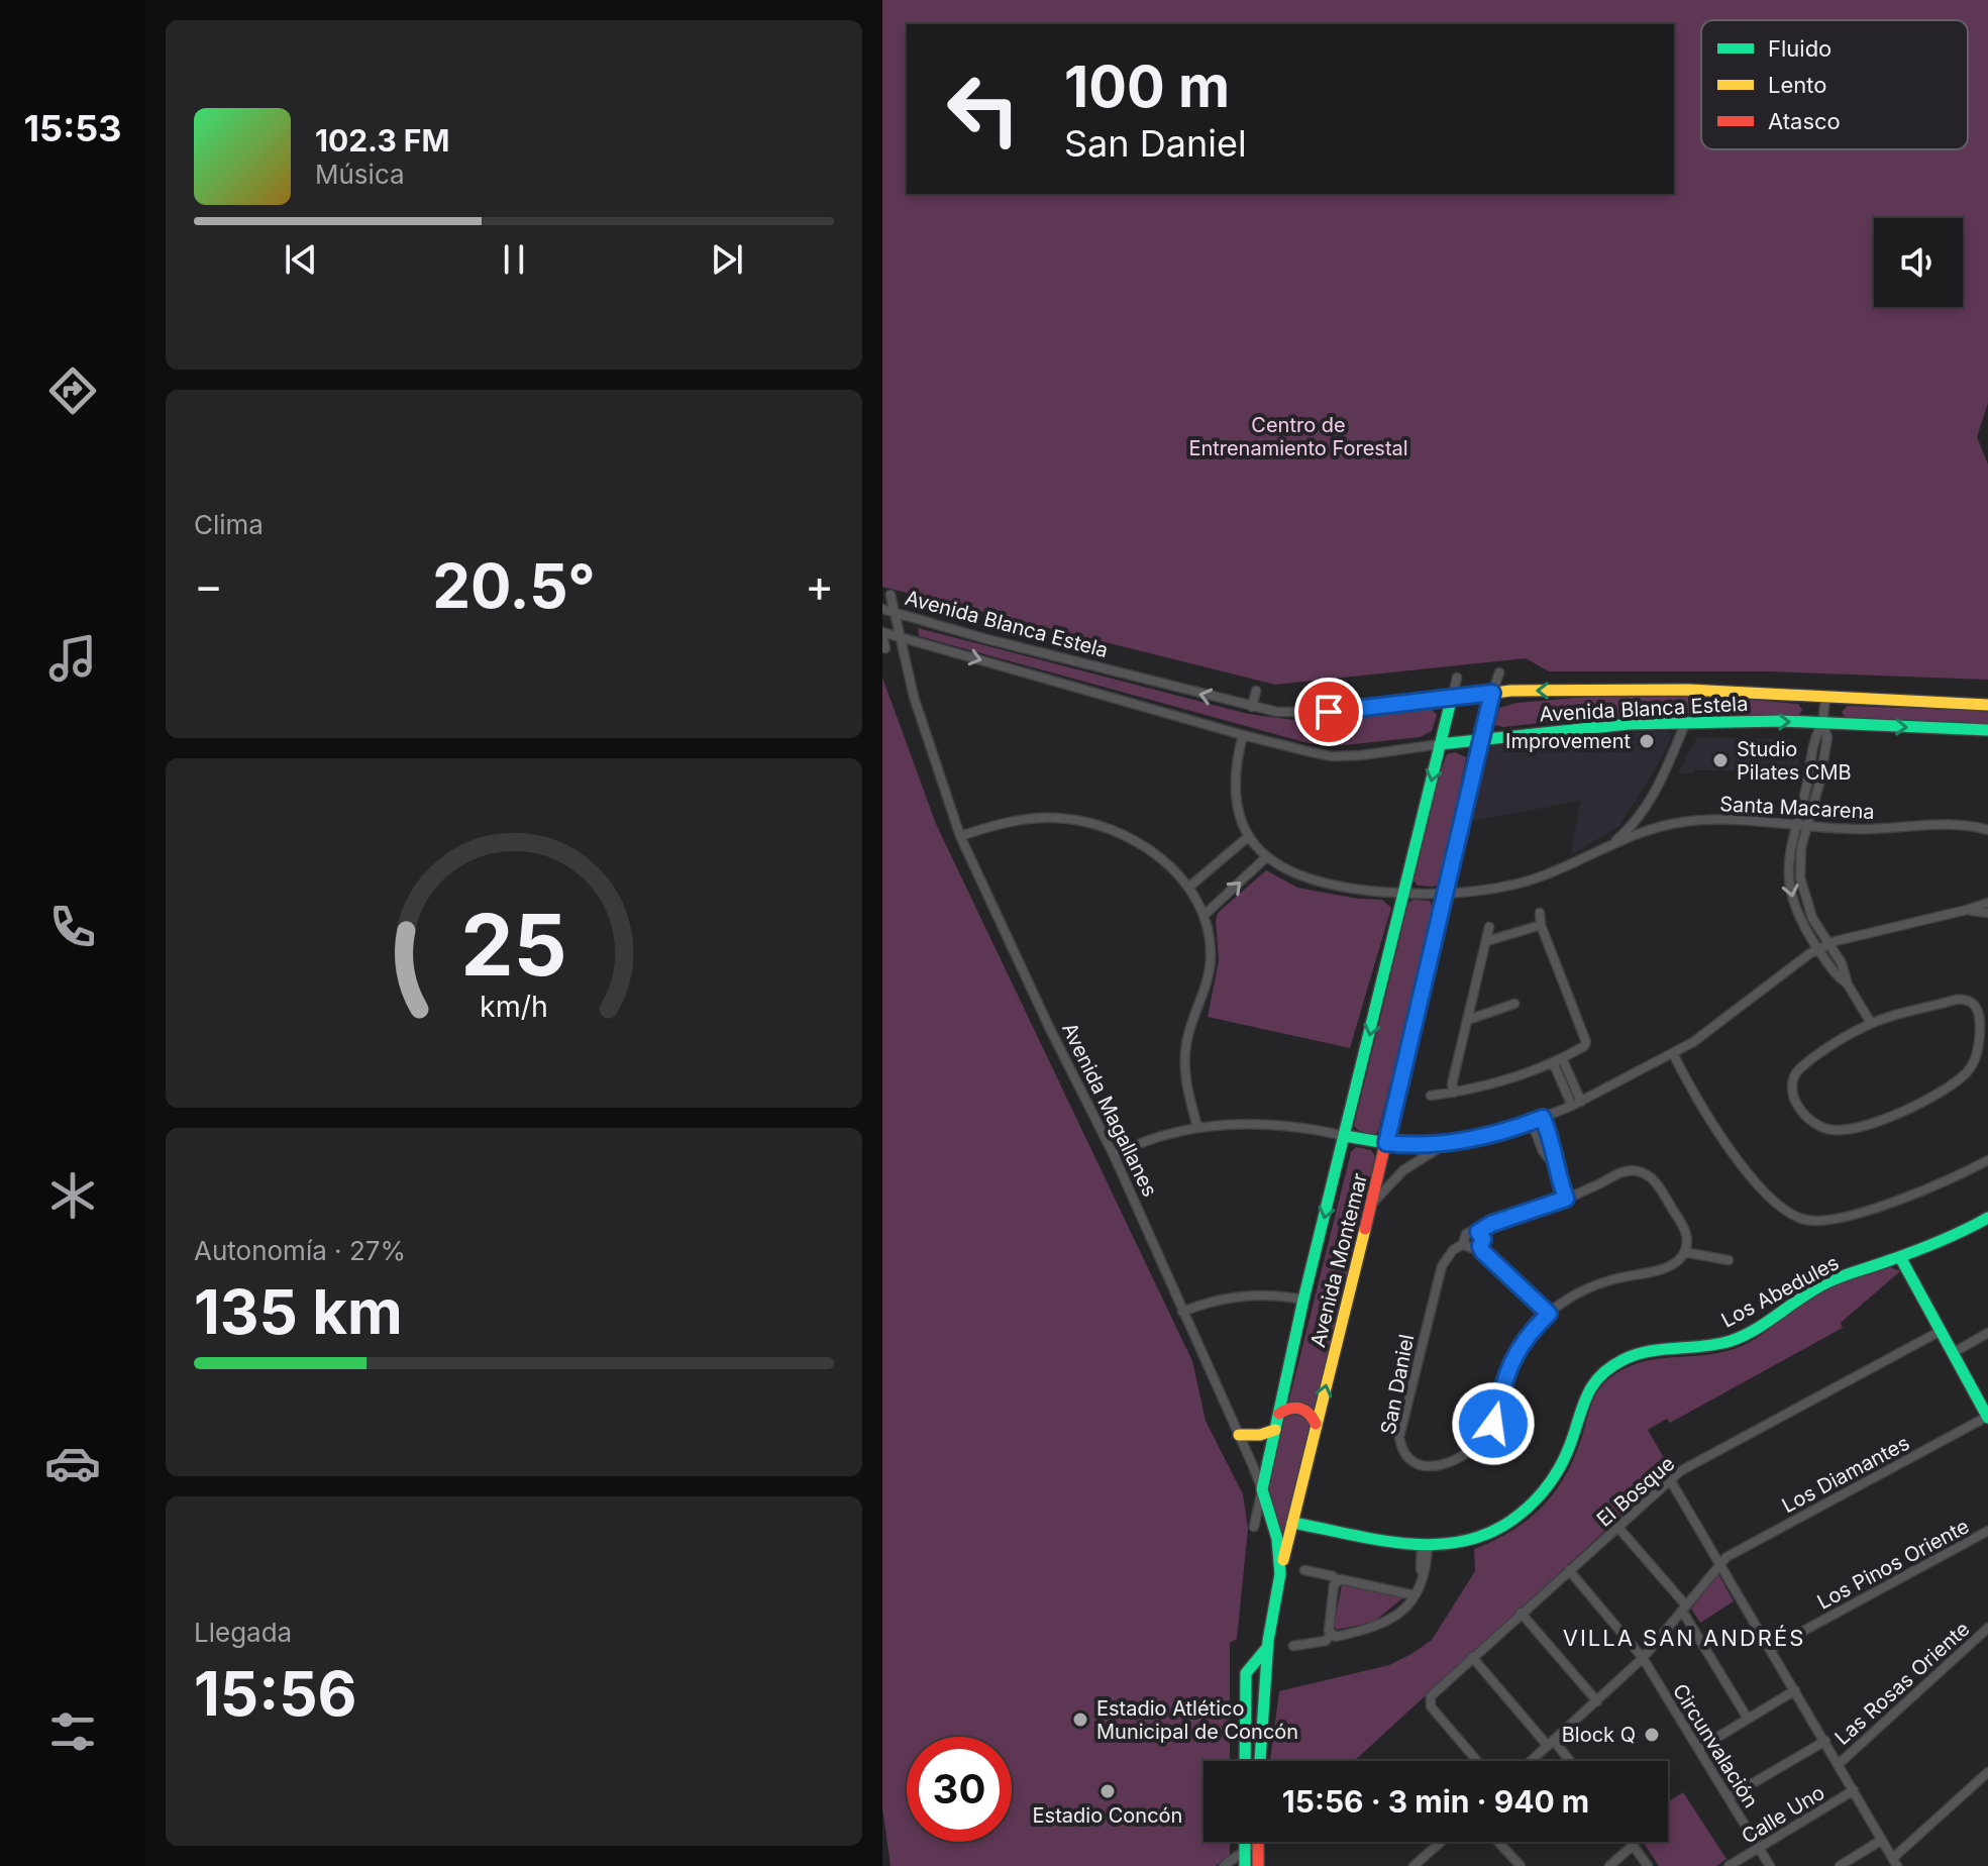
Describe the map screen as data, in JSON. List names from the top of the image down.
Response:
{
  "streets": {
    "main road": [
      "Avenida Blanca Estela",
      "Avenida Magallanes",
      "Avenida Montemar",
      "Los Abedules"
    ],
    "street": [
      "Santa Macarena",
      "San Daniel",
      "Los Diamantes",
      "El Bosque",
      "Los Pinos Oriente",
      "Las Rosas Oriente",
      "Circunvalación",
      "Calle Uno"
    ]
  },
  "crossings": [
    ["Avenida Blanca Estela", "Santa Macarena"],
    ["Avenida Blanca Estela", "Avenida Magallanes"],
    ["Avenida Blanca Estela", "Avenida Montemar"],
    ["Santa Macarena", "Avenida Montemar"],
    ["Avenida Magallanes", "Avenida Montemar"],
    ["Avenida Montemar", "Los Abedules"],
    ["El Bosque", "Circunvalación"],
    ["Circunvalación", "Calle Uno"]
  ],
  "districts": ["VILLA SAN ANDRÉS"],
  "parks": ["Centro de Entrenamiento Forestal"],
  "places": [
    "Improvement",
    "Studio Pilates CMB",
    "Estadio Atlético Municipal de Concón",
    "Block Q",
    "Estadio Concón"
  ],
  "legend": ["Fluido", "Lento", "Atasco"],
  "page": {
    "tabs": "15:53",
    "turn": ["100 m", "San Daniel"],
    "song": ["102.3 FM", "Música"],
    "tile": [
      "Clima",
      ["Autonomía · 27%", "135 km"],
      ["Llegada", "15:56"]
    ],
    "heat": ["−", "20.5°", "+"],
    "limit": "30",
    "trip": "15:56 · 3 min · 940 m",
    "gauge": ["25", "km/h"]
  }
}
